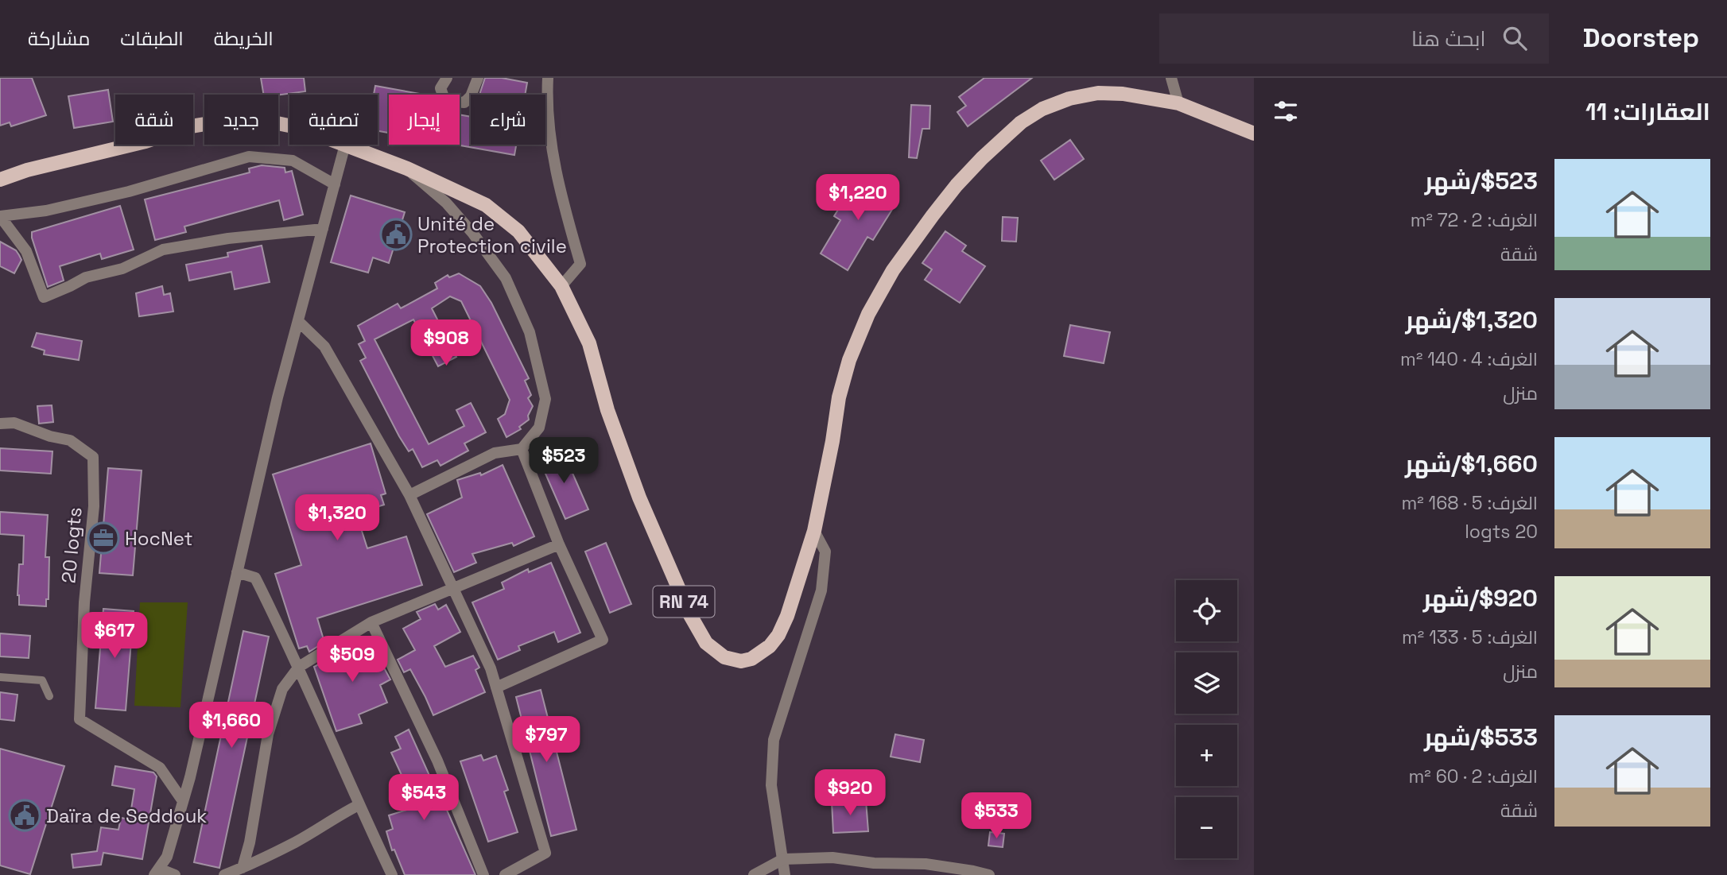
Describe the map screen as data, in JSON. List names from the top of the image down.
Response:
{
  "streets": {
    "main road": ["RN 74"],
    "street": ["20 logts"]
  },
  "places": {
    "public building": ["Unité de Protection civile", "Daïra de Seddouk"],
    "office": ["HocNet"]
  },
  "page": {
    "header": "Doorstep",
    "search": "ابحث هنا",
    "nav": ["الخريطة", "الطبقات", "مشاركة"],
    "heading": "العقارات: 11",
    "chip": [
      "شراء",
      "إيجار",
      "تصفية",
      "جديد",
      "شقة"
    ],
    "list": [
      {
        "name": "$523/شهر",
        "note": "الغرف: 2 · 72 m² · شقة"
      },
      {
        "name": "$1,320/شهر",
        "note": "الغرف: 4 · 140 m² · منزل"
      },
      {
        "name": "$1,660/شهر",
        "note": "الغرف: 5 · 168 m² · 20 logts"
      },
      {
        "name": "$920/شهر",
        "note": "الغرف: 5 · 133 m² · منزل"
      },
      {
        "name": "$533/شهر",
        "note": "الغرف: 2 · 60 m² · شقة"
      }
    ],
    "price": [
      "$1,220",
      "$908",
      "$523",
      "$1,320",
      "$617",
      "$509",
      "$1,660",
      "$797",
      "$920",
      "$543",
      "$533"
    ],
    "map_buttons": ["+", "−"]
  }
}
